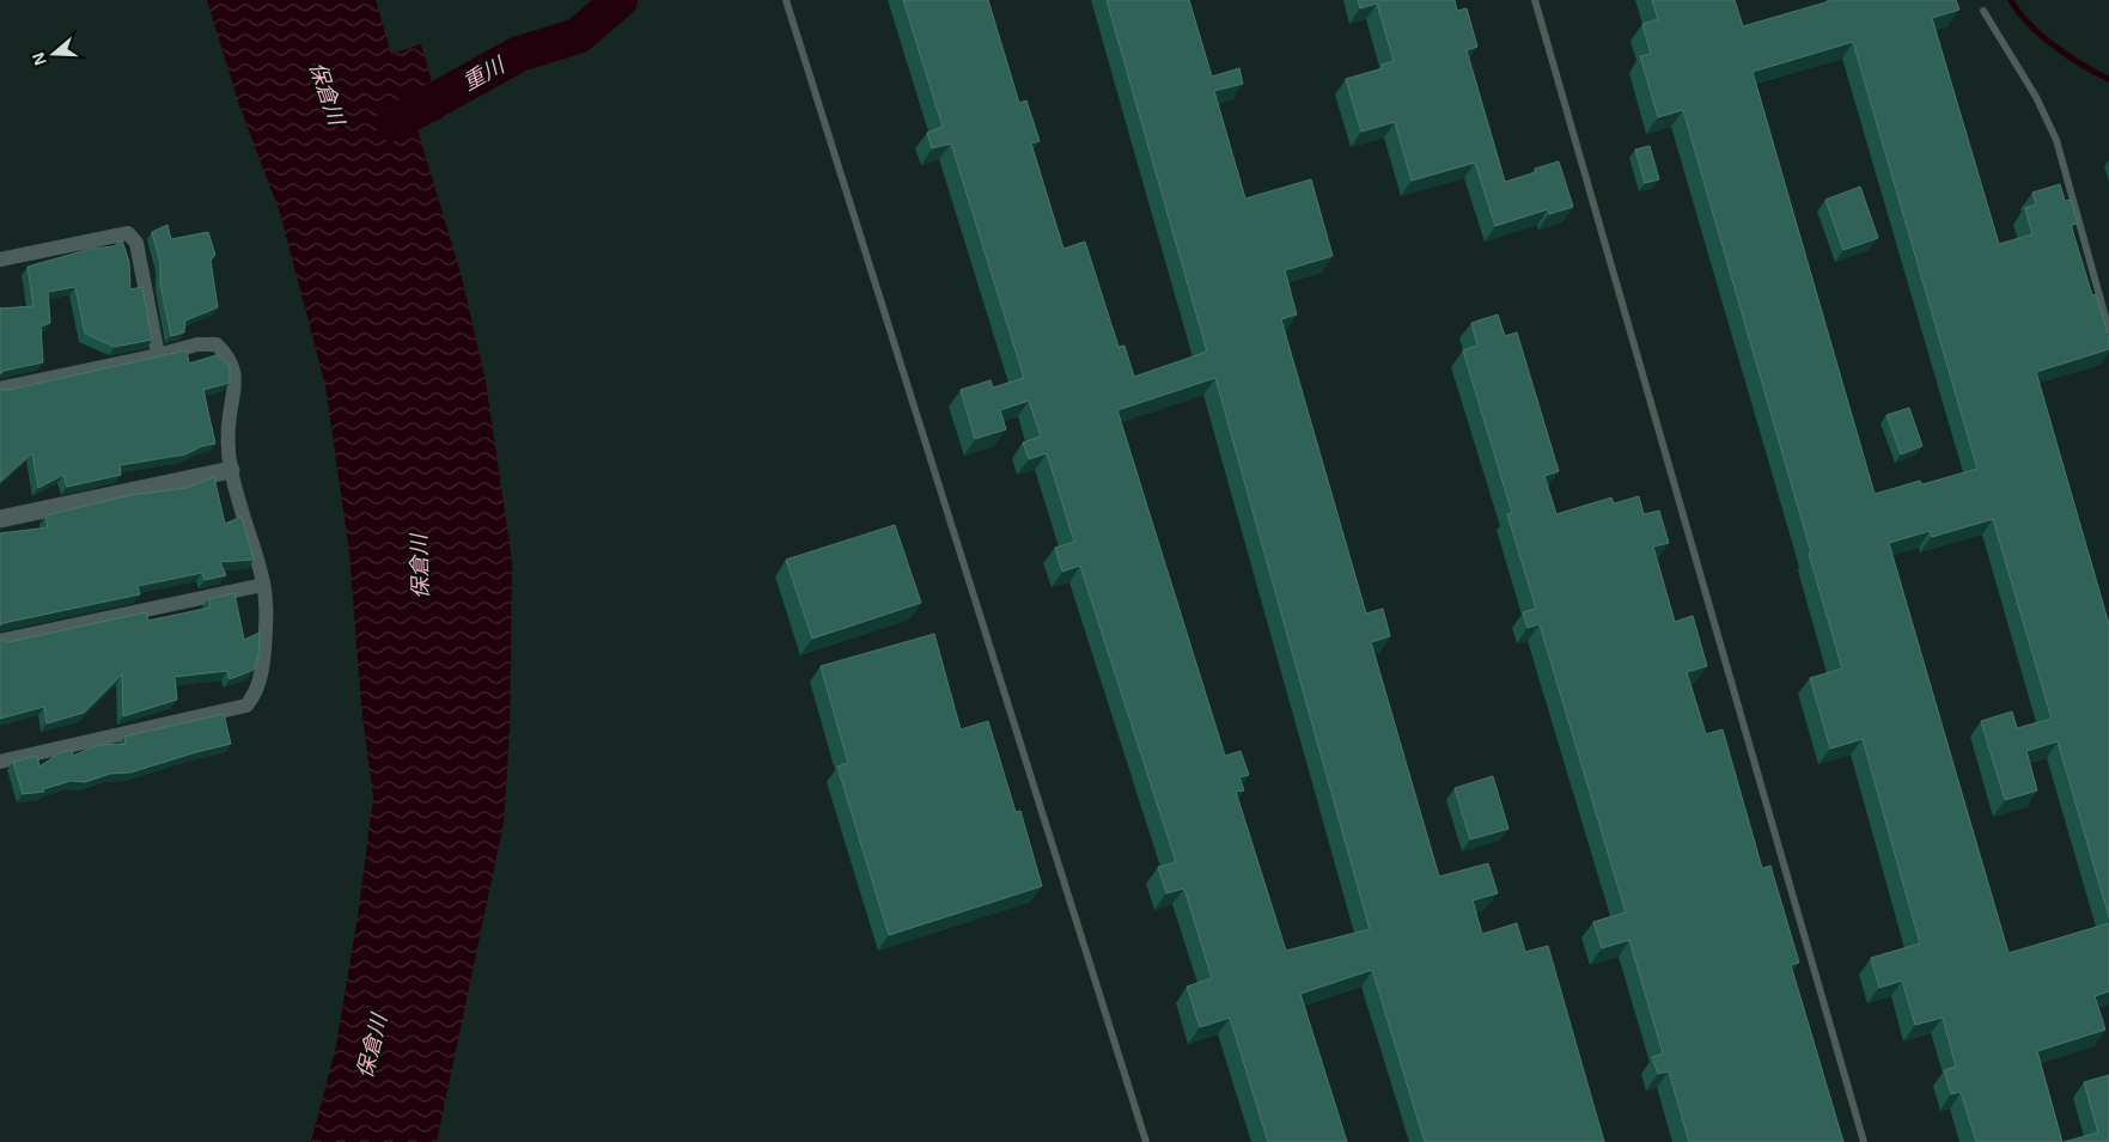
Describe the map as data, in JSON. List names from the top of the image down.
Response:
{
  "water": ["重川", "保倉川"],
  "north": "left"
}
